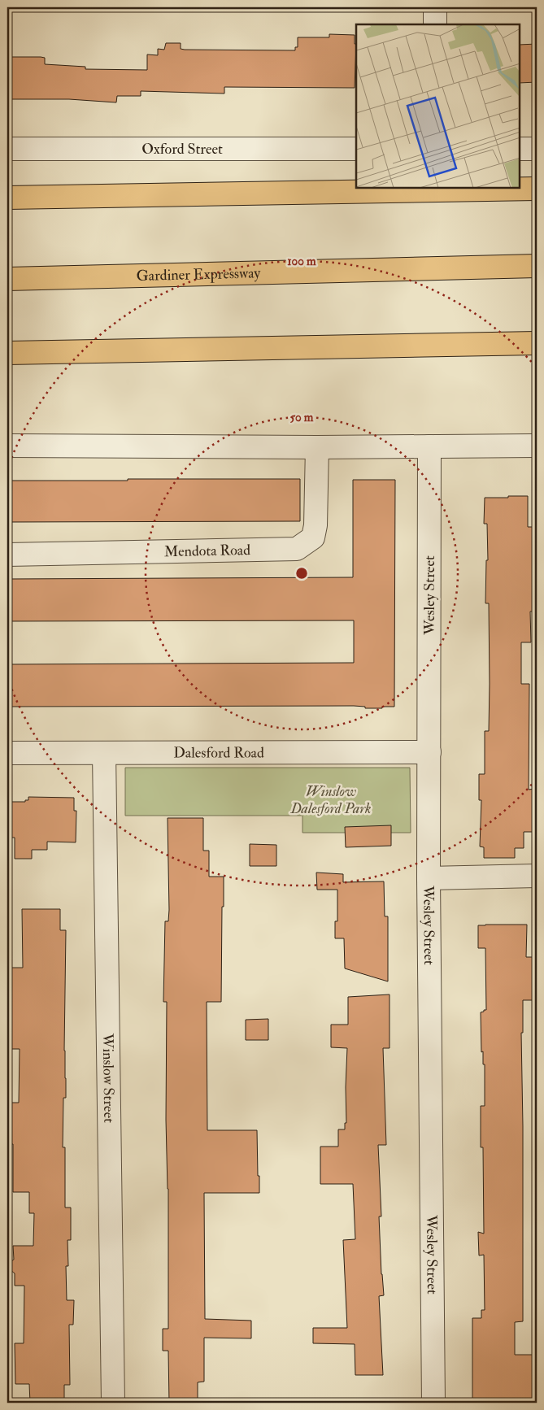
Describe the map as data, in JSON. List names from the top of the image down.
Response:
{
  "streets": {
    "highway": ["Gardiner Expressway"],
    "street": [
      "Oxford Street",
      "Mendota Road",
      "Wesley Street",
      "Dalesford Road",
      "Winslow Street"
    ]
  },
  "crossings": [
    ["Wesley Street", "Dalesford Road"],
    ["Dalesford Road", "Winslow Street"]
  ],
  "parks": ["Winslow Dalesford Park"],
  "rings": ["100 m", "50 m"]
}
